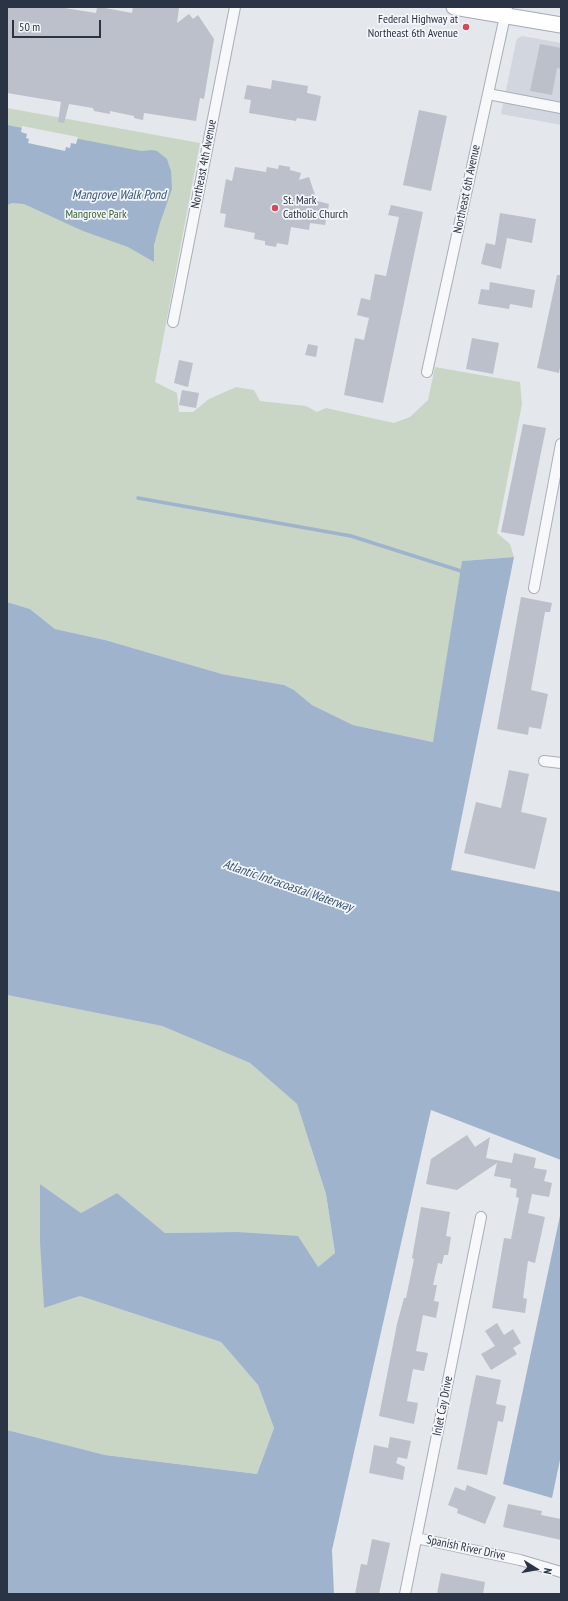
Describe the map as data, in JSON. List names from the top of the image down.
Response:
{
  "streets": {
    "street": [
      "Northeast 4th Avenue",
      "Northeast 6th Avenue",
      "Inlet Cay Drive",
      "Spanish River Drive"
    ]
  },
  "crossings": [
    ["Inlet Cay Drive", "Spanish River Drive"]
  ],
  "water": ["Mangrove Walk Pond", "Atlantic Intracoastal Waterway"],
  "parks": ["Mangrove Park"],
  "places": ["Federal Highway at Northeast 6th Avenue", "St. Mark Catholic Church"],
  "scale_bar": "50 m",
  "north": "right"
}
